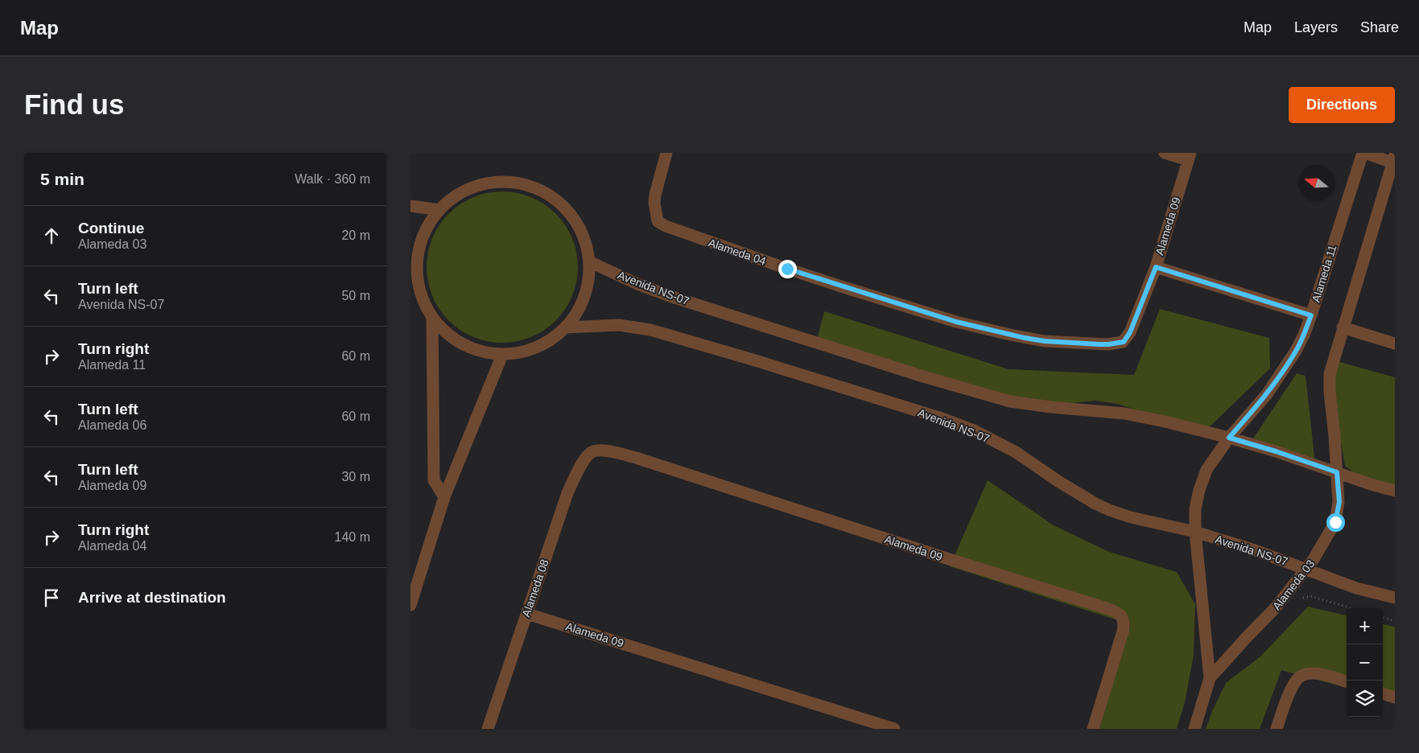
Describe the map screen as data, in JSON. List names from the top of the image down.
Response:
{
  "streets": {
    "street": [
      "Alameda 09",
      "Alameda 04",
      "Alameda 11",
      "Avenida NS-07",
      "Alameda 03",
      "Alameda 08"
    ]
  },
  "crossings": [
    ["Alameda 09", "Alameda 04"],
    ["Alameda 09", "Alameda 08"],
    ["Alameda 11", "Avenida NS-07"],
    ["Alameda 11", "Alameda 03"],
    ["Avenida NS-07", "Alameda 03"]
  ],
  "north": "left",
  "page": {
    "header": "Map",
    "nav": ["Map", "Layers", "Share"],
    "buttons": "Directions",
    "title": "Find us",
    "heading": ["5 min", "Walk · 360 m"],
    "list": [
      ["Continue", "Alameda 03", "20 m"],
      ["Turn left", "Avenida NS-07", "50 m"],
      ["Turn right", "Alameda 11", "60 m"],
      ["Turn left", "Alameda 06", "60 m"],
      ["Turn left", "Alameda 09", "30 m"],
      ["Turn right", "Alameda 04", "140 m"],
      "Arrive at destination"
    ],
    "map_buttons": ["+", "−"]
  }
}
